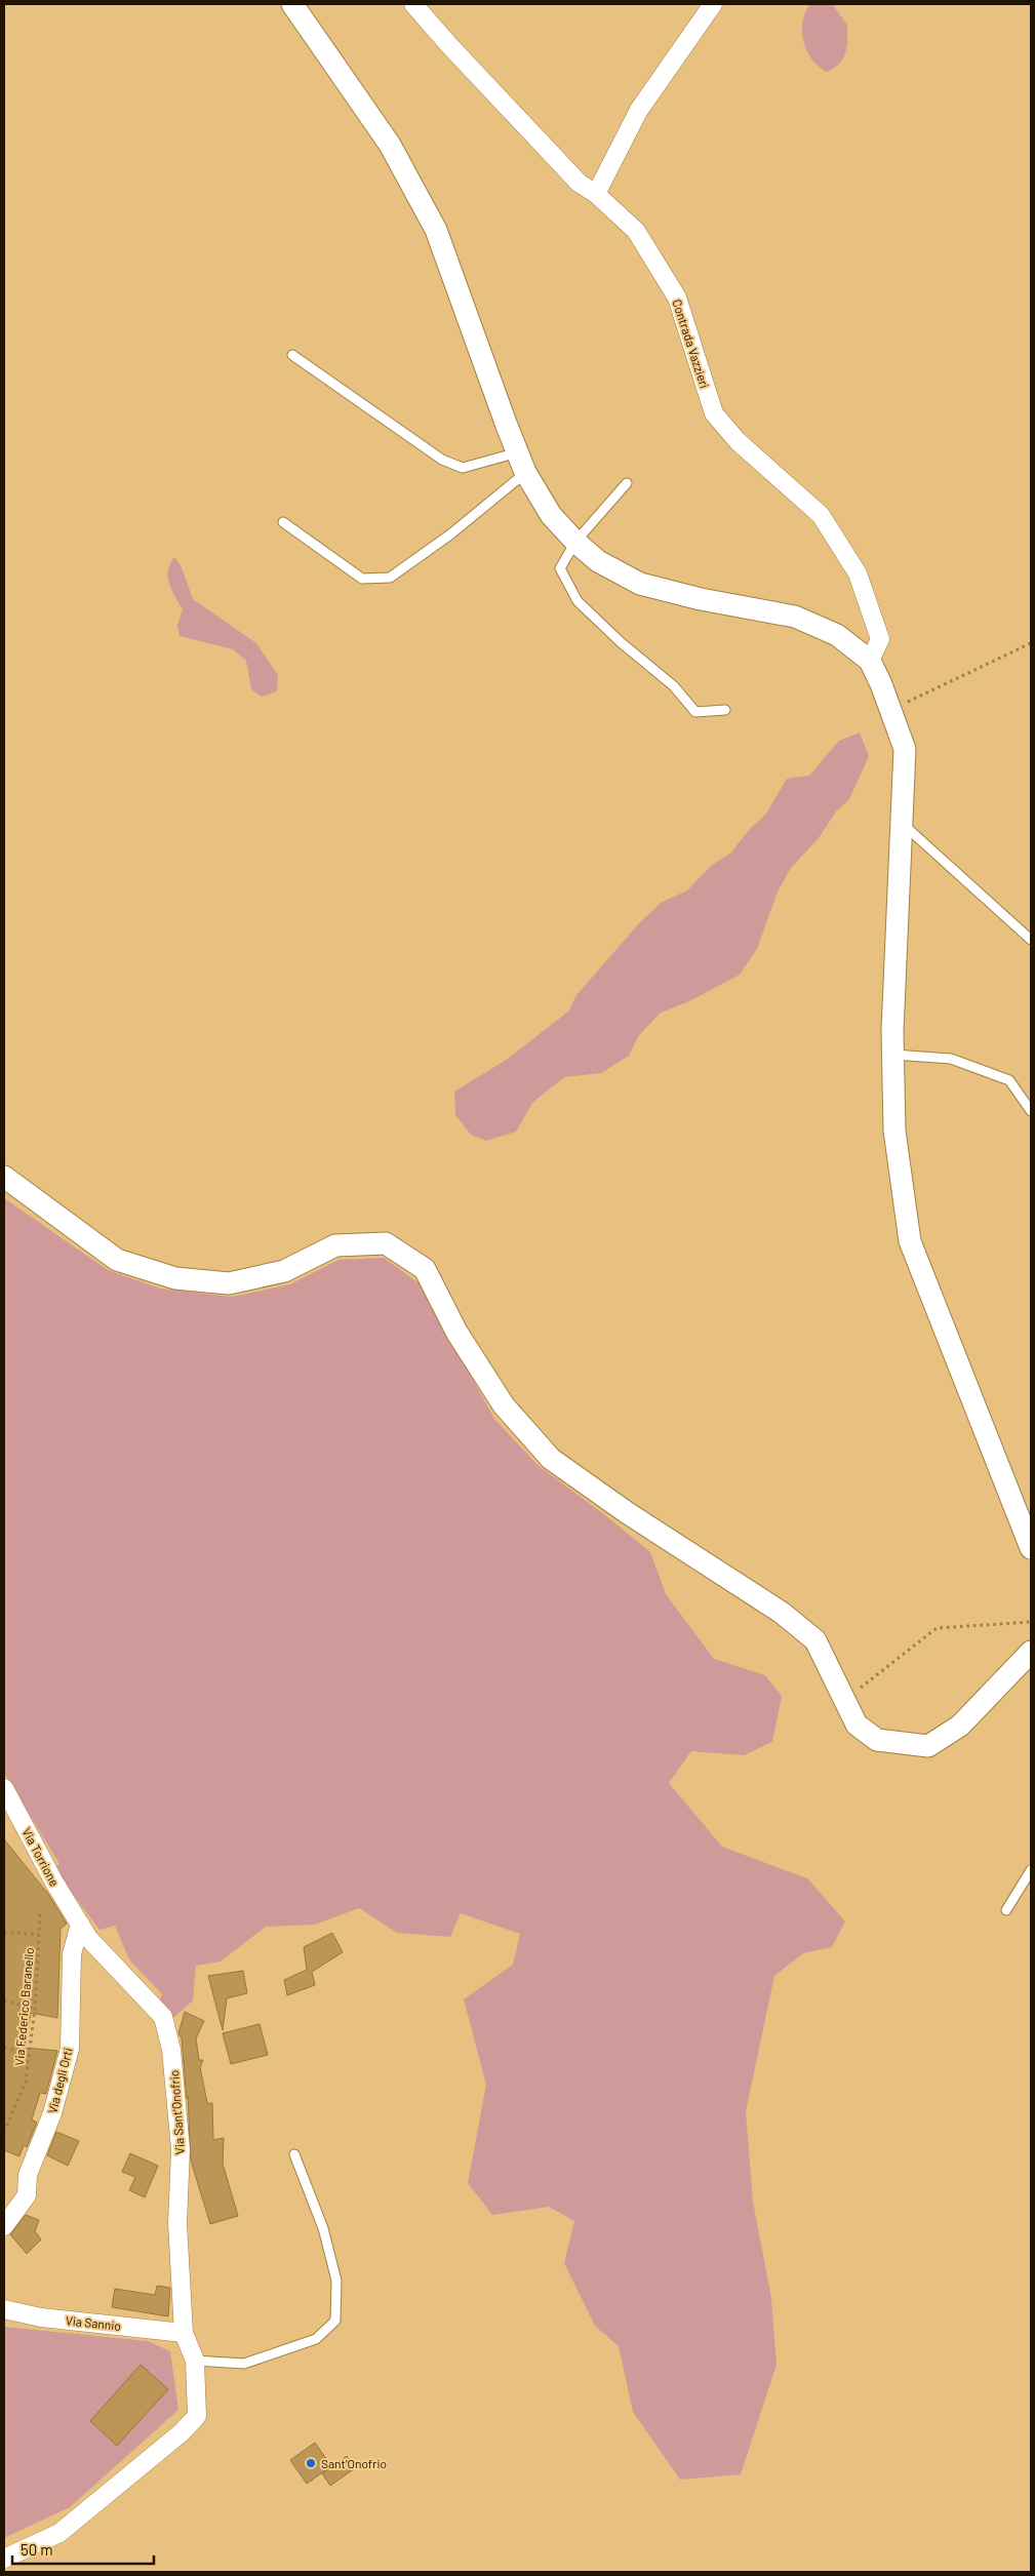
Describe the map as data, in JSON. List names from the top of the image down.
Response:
{
  "streets": {
    "street": [
      "Contrada Vazzieri",
      "Via Torrione",
      "Via degli Orti",
      "Via Sant'Onofrio",
      "Via Sannio"
    ],
    "path": ["Via Federico Baranello"]
  },
  "crossings": [
    ["Via Torrione", "Via degli Orti"],
    ["Via Torrione", "Via Sant'Onofrio"],
    ["Via degli Orti", "Via Sant'Onofrio"],
    ["Via Sant'Onofrio", "Via Sannio"]
  ],
  "places": ["Sant'Onofrio"],
  "scale_bar": "50 m"
}
